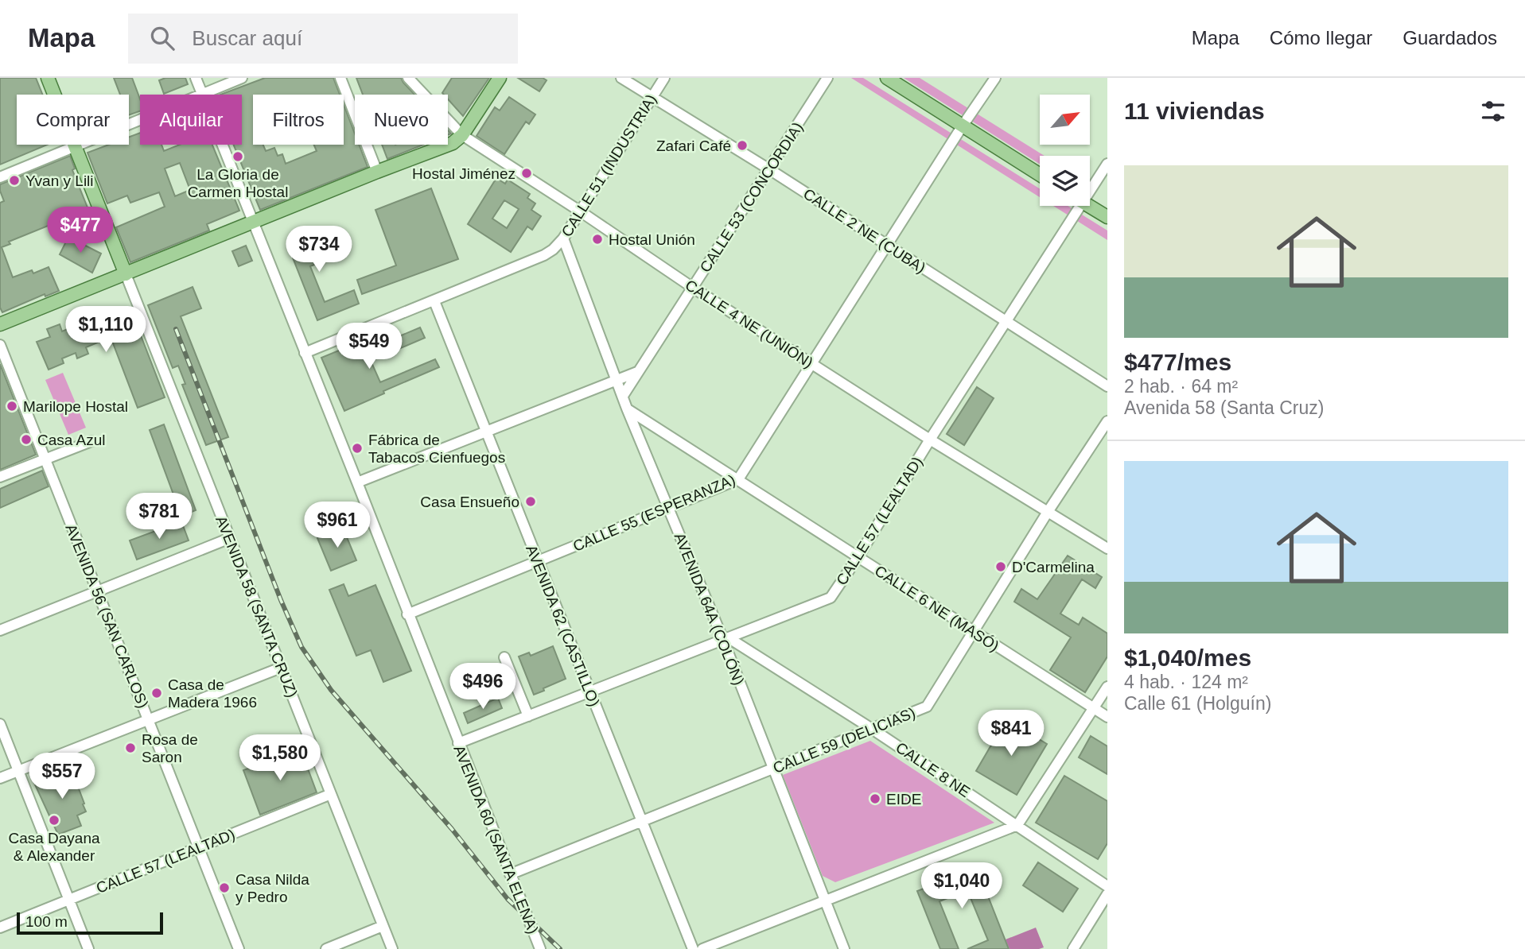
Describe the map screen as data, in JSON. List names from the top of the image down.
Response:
{
  "streets": {
    "main road": ["AVENIDA 58 (SANTA CRUZ)"],
    "street": [
      "CALLE 51 (INDUSTRIA)",
      "CALLE 53 (CONCORDIA)",
      "CALLE 2 NE (CUBA)",
      "CALLE 4 NE (UNIÓN)",
      "CALLE 55 (ESPERANZA)",
      "CALLE 57 (LEALTAD)",
      "CALLE 6 NE (MASÓ)",
      "AVENIDA 64A (COLÓN)",
      "AVENIDA 56 (SAN CARLOS)",
      "AVENIDA 62 (CASTILLO)",
      "CALLE 59 (DELICIAS)",
      "CALLE 8 NE",
      "AVENIDA 60 (SANTA ELENA)"
    ]
  },
  "crossings": [
    ["CALLE 51 (INDUSTRIA)", "CALLE 2 NE (CUBA)"],
    ["CALLE 51 (INDUSTRIA)", "CALLE 4 NE (UNIÓN)"],
    ["CALLE 51 (INDUSTRIA)", "AVENIDA 64A (COLÓN)"],
    ["CALLE 51 (INDUSTRIA)", "AVENIDA 62 (CASTILLO)"],
    ["CALLE 51 (INDUSTRIA)", "AVENIDA 60 (SANTA ELENA)"],
    ["CALLE 53 (CONCORDIA)", "CALLE 2 NE (CUBA)"],
    ["CALLE 53 (CONCORDIA)", "CALLE 4 NE (UNIÓN)"],
    ["CALLE 53 (CONCORDIA)", "AVENIDA 64A (COLÓN)"],
    ["CALLE 2 NE (CUBA)", "CALLE 55 (ESPERANZA)"],
    ["CALLE 2 NE (CUBA)", "CALLE 57 (LEALTAD)"],
    ["CALLE 4 NE (UNIÓN)", "CALLE 55 (ESPERANZA)"],
    ["CALLE 4 NE (UNIÓN)", "CALLE 57 (LEALTAD)"],
    ["CALLE 4 NE (UNIÓN)", "CALLE 59 (DELICIAS)"],
    ["CALLE 55 (ESPERANZA)", "CALLE 6 NE (MASÓ)"],
    ["CALLE 55 (ESPERANZA)", "AVENIDA 64A (COLÓN)"],
    ["CALLE 55 (ESPERANZA)", "AVENIDA 62 (CASTILLO)"],
    ["CALLE 55 (ESPERANZA)", "AVENIDA 60 (SANTA ELENA)"],
    ["CALLE 57 (LEALTAD)", "AVENIDA 58 (SANTA CRUZ)"],
    ["CALLE 57 (LEALTAD)", "CALLE 6 NE (MASÓ)"],
    ["CALLE 57 (LEALTAD)", "AVENIDA 64A (COLÓN)"],
    ["CALLE 57 (LEALTAD)", "AVENIDA 56 (SAN CARLOS)"],
    ["CALLE 57 (LEALTAD)", "AVENIDA 62 (CASTILLO)"],
    ["CALLE 57 (LEALTAD)", "CALLE 8 NE"],
    ["CALLE 57 (LEALTAD)", "AVENIDA 60 (SANTA ELENA)"],
    ["CALLE 6 NE (MASÓ)", "AVENIDA 64A (COLÓN)"],
    ["CALLE 6 NE (MASÓ)", "CALLE 59 (DELICIAS)"],
    ["AVENIDA 64A (COLÓN)", "CALLE 59 (DELICIAS)"],
    ["AVENIDA 64A (COLÓN)", "CALLE 8 NE"],
    ["AVENIDA 62 (CASTILLO)", "CALLE 59 (DELICIAS)"],
    ["CALLE 59 (DELICIAS)", "CALLE 8 NE"],
    ["CALLE 59 (DELICIAS)", "AVENIDA 60 (SANTA ELENA)"]
  ],
  "places": [
    "Zafari Café",
    "La Gloria de Carmen Hostal",
    "Hostal Jiménez",
    "Yvan y Lili",
    "Hostal Unión",
    "Marilope Hostal",
    "Casa Azul",
    "Fábrica de Tabacos Cienfuegos",
    "Casa Ensueño",
    "D'Carmelina",
    "Casa de Madera 1966",
    "Rosa de Saron",
    "EIDE",
    "Casa Dayana & Alexander",
    "Casa Nilda y Pedro"
  ],
  "scale_bar": "100 m",
  "north": "top right",
  "page": {
    "header": "Mapa",
    "search": "Buscar aquí",
    "nav": ["Mapa", "Cómo llegar", "Guardados"],
    "heading": "11 viviendas",
    "chip": [
      "Comprar",
      "Alquilar",
      "Filtros",
      "Nuevo"
    ],
    "list": [
      {
        "name": "$477/mes",
        "note": "2 hab. · 64 m² · Avenida 58 (Santa Cruz)"
      },
      {
        "name": "$1,040/mes",
        "note": "4 hab. · 124 m² · Calle 61 (Holguín)"
      }
    ],
    "price": [
      "$477",
      "$734",
      "$1,110",
      "$549",
      "$781",
      "$961",
      "$496",
      "$841",
      "$1,580",
      "$557",
      "$1,040"
    ],
    "scale": "100 m"
  }
}
